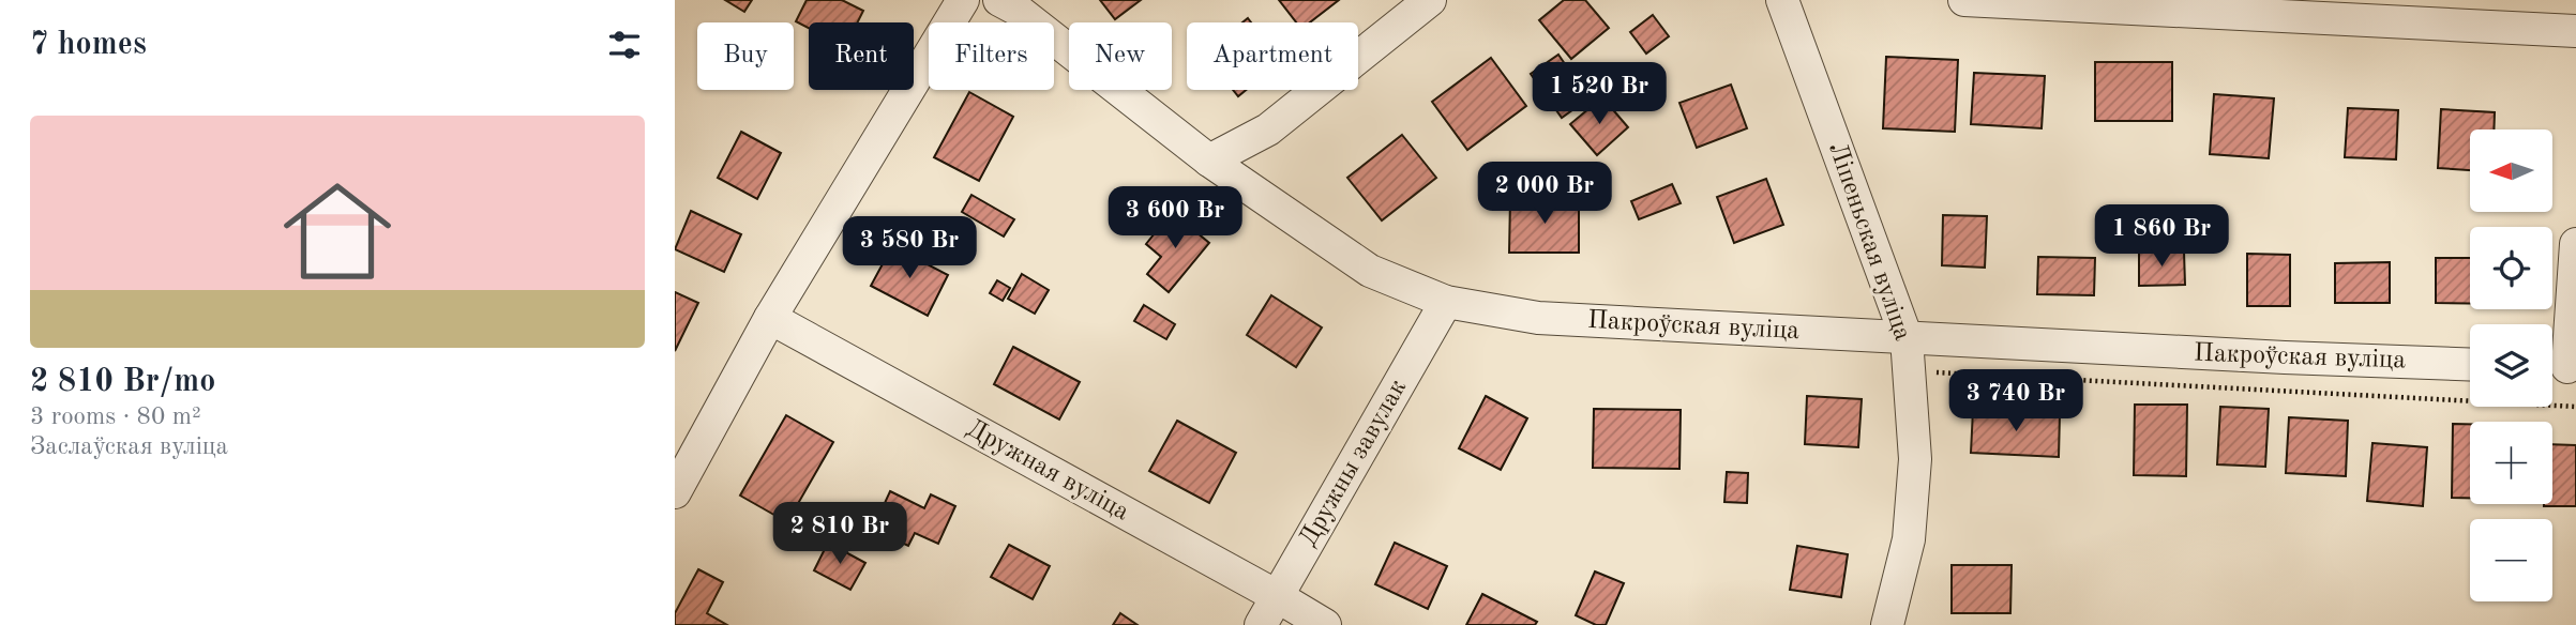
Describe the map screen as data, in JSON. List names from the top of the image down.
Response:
{
  "streets": {
    "street": [
      "Ліпеньская вуліца",
      "Пакроўская вуліца",
      "Дружны завулак",
      "Дружная вуліца"
    ]
  },
  "crossings": [
    ["Ліпеньская вуліца", "Пакроўская вуліца"],
    ["Пакроўская вуліца", "Дружны завулак"],
    ["Дружны завулак", "Дружная вуліца"]
  ],
  "north": "left",
  "page": {
    "heading": "7 homes",
    "chip": [
      "Buy",
      "Rent",
      "Filters",
      "New",
      "Apartment"
    ],
    "price": [
      "1 520 Br",
      "2 000 Br",
      "3 600 Br",
      "1 860 Br",
      "3 580 Br",
      "3 740 Br",
      "2 810 Br"
    ],
    "list": [
      {
        "name": "2 810 Br/mo",
        "note": "3 rooms · 80 m² · Заслаўская вуліца"
      }
    ],
    "map_buttons": ["+", "−"]
  }
}
